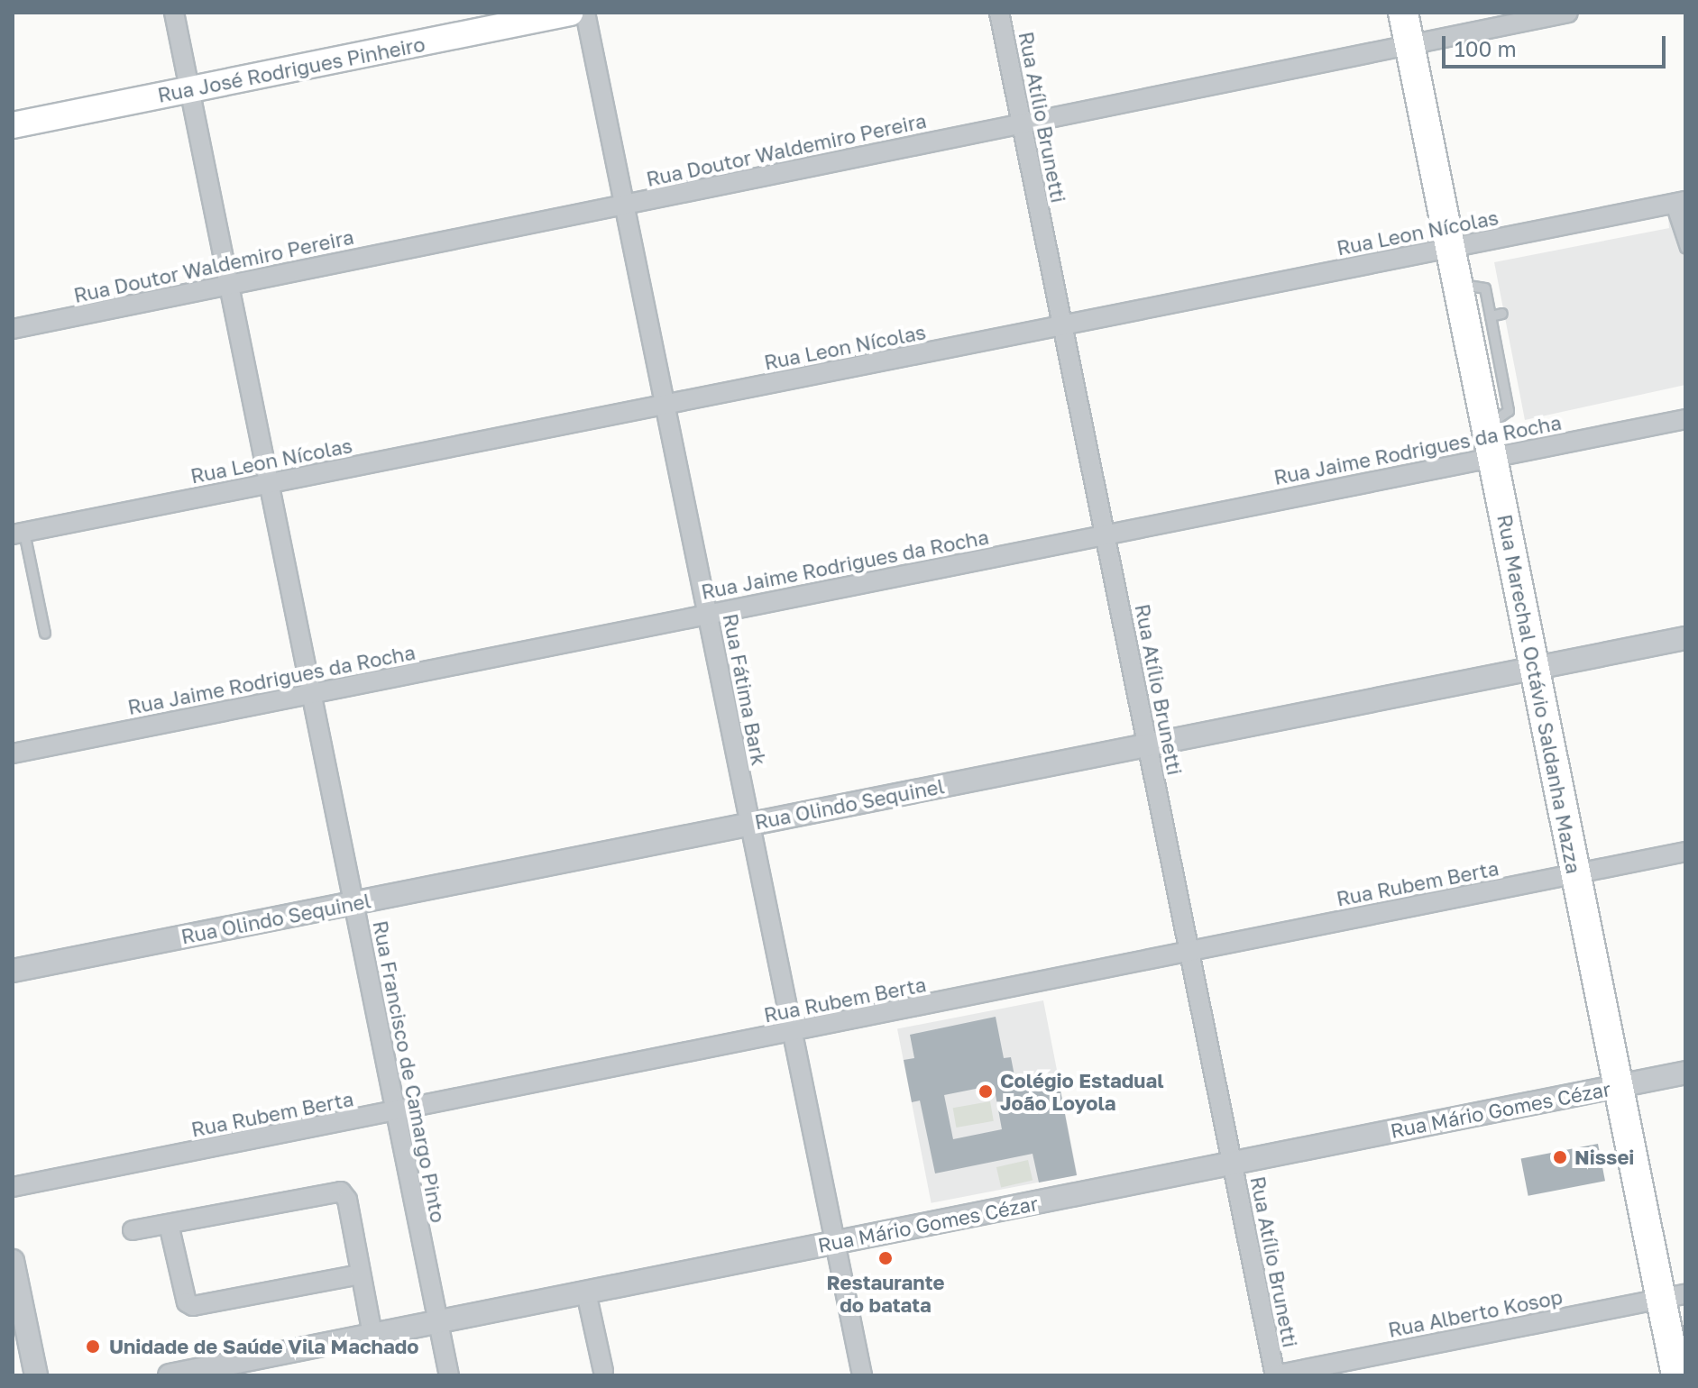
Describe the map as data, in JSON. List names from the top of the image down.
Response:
{
  "streets": {
    "main road": ["Rua José Rodrigues Pinheiro", "Rua Marechal Octávio Saldanha Mazza"],
    "street": [
      "Rua Atílio Brunetti",
      "Rua Doutor Waldemiro Pereira",
      "Rua Leon Nícolas",
      "Rua Jaime Rodrigues da Rocha",
      "Rua Fátima Bark",
      "Rua Olindo Sequinel",
      "Rua Rubem Berta",
      "Rua Francisco de Camargo Pinto",
      "Rua Mário Gomes Cézar",
      "Rua Alberto Kosop"
    ]
  },
  "crossings": [
    ["Rua José Rodrigues Pinheiro", "Rua Francisco de Camargo Pinto"],
    ["Rua Atílio Brunetti", "Rua Doutor Waldemiro Pereira"],
    ["Rua Atílio Brunetti", "Rua Leon Nícolas"],
    ["Rua Atílio Brunetti", "Rua Jaime Rodrigues da Rocha"],
    ["Rua Atílio Brunetti", "Rua Olindo Sequinel"],
    ["Rua Atílio Brunetti", "Rua Rubem Berta"],
    ["Rua Atílio Brunetti", "Rua Mário Gomes Cézar"],
    ["Rua Atílio Brunetti", "Rua Alberto Kosop"],
    ["Rua Doutor Waldemiro Pereira", "Rua Fátima Bark"],
    ["Rua Doutor Waldemiro Pereira", "Rua Marechal Octávio Saldanha Mazza"],
    ["Rua Doutor Waldemiro Pereira", "Rua Francisco de Camargo Pinto"],
    ["Rua Leon Nícolas", "Rua Fátima Bark"],
    ["Rua Leon Nícolas", "Rua Marechal Octávio Saldanha Mazza"],
    ["Rua Leon Nícolas", "Rua Francisco de Camargo Pinto"],
    ["Rua Jaime Rodrigues da Rocha", "Rua Fátima Bark"],
    ["Rua Jaime Rodrigues da Rocha", "Rua Marechal Octávio Saldanha Mazza"],
    ["Rua Jaime Rodrigues da Rocha", "Rua Francisco de Camargo Pinto"],
    ["Rua Fátima Bark", "Rua Olindo Sequinel"],
    ["Rua Fátima Bark", "Rua Rubem Berta"],
    ["Rua Fátima Bark", "Rua Mário Gomes Cézar"],
    ["Rua Marechal Octávio Saldanha Mazza", "Rua Olindo Sequinel"],
    ["Rua Marechal Octávio Saldanha Mazza", "Rua Rubem Berta"],
    ["Rua Marechal Octávio Saldanha Mazza", "Rua Mário Gomes Cézar"],
    ["Rua Marechal Octávio Saldanha Mazza", "Rua Alberto Kosop"],
    ["Rua Olindo Sequinel", "Rua Francisco de Camargo Pinto"],
    ["Rua Rubem Berta", "Rua Francisco de Camargo Pinto"],
    ["Rua Francisco de Camargo Pinto", "Rua Mário Gomes Cézar"]
  ],
  "places": [
    "Colégio Estadual João Loyola",
    "Nissei",
    "Restaurante do batata",
    "Unidade de Saúde Vila Machado"
  ],
  "scale_bar": "100 m"
}
